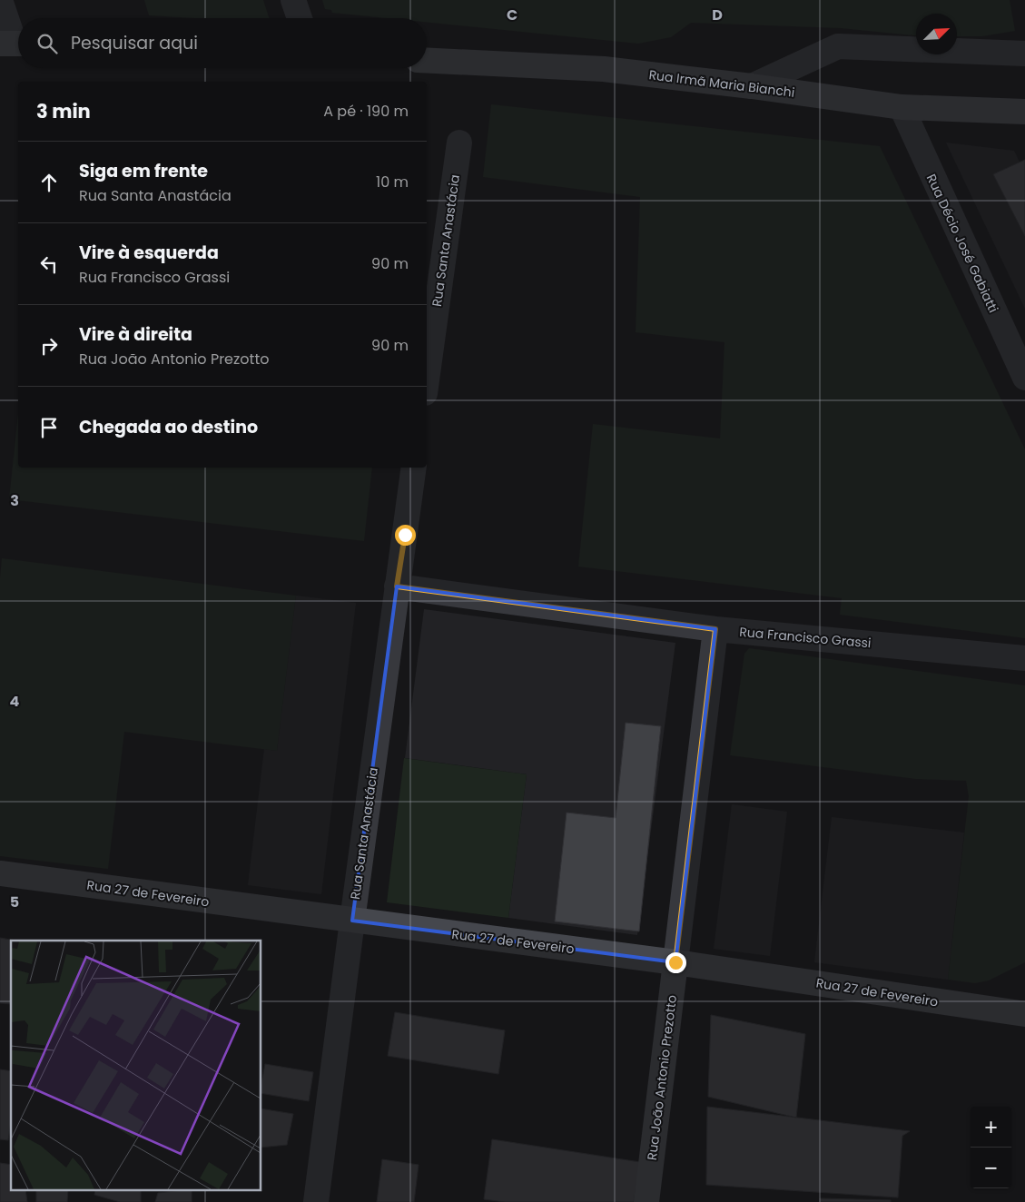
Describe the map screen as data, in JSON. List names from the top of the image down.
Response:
{
  "streets": {
    "main road": ["Rua Irmã Maria Bianchi", "Rua 27 de Fevereiro", "Rua João Antonio Prezotto"],
    "street": ["Rua Santa Anastácia", "Rua Décio José Gabiatti", "Rua Francisco Grassi"]
  },
  "crossings": [
    ["Rua Irmã Maria Bianchi", "Rua Décio José Gabiatti"],
    ["Rua Santa Anastácia", "Rua Francisco Grassi"],
    ["Rua Santa Anastácia", "Rua 27 de Fevereiro"],
    ["Rua Francisco Grassi", "Rua João Antonio Prezotto"],
    ["Rua 27 de Fevereiro", "Rua João Antonio Prezotto"]
  ],
  "north": "top right",
  "page": {
    "search": "Pesquisar aqui",
    "heading": ["3 min", "A pé · 190 m"],
    "list": [
      ["Siga em frente", "Rua Santa Anastácia", "10 m"],
      ["Vire à esquerda", "Rua Francisco Grassi", "90 m"],
      ["Vire à direita", "Rua João Antonio Prezotto", "90 m"],
      "Chegada ao destino"
    ],
    "map_buttons": ["+", "−"]
  },
  "grid": {
    "columns": ["C", "D"],
    "rows": ["3", "4", "5"]
  }
}
